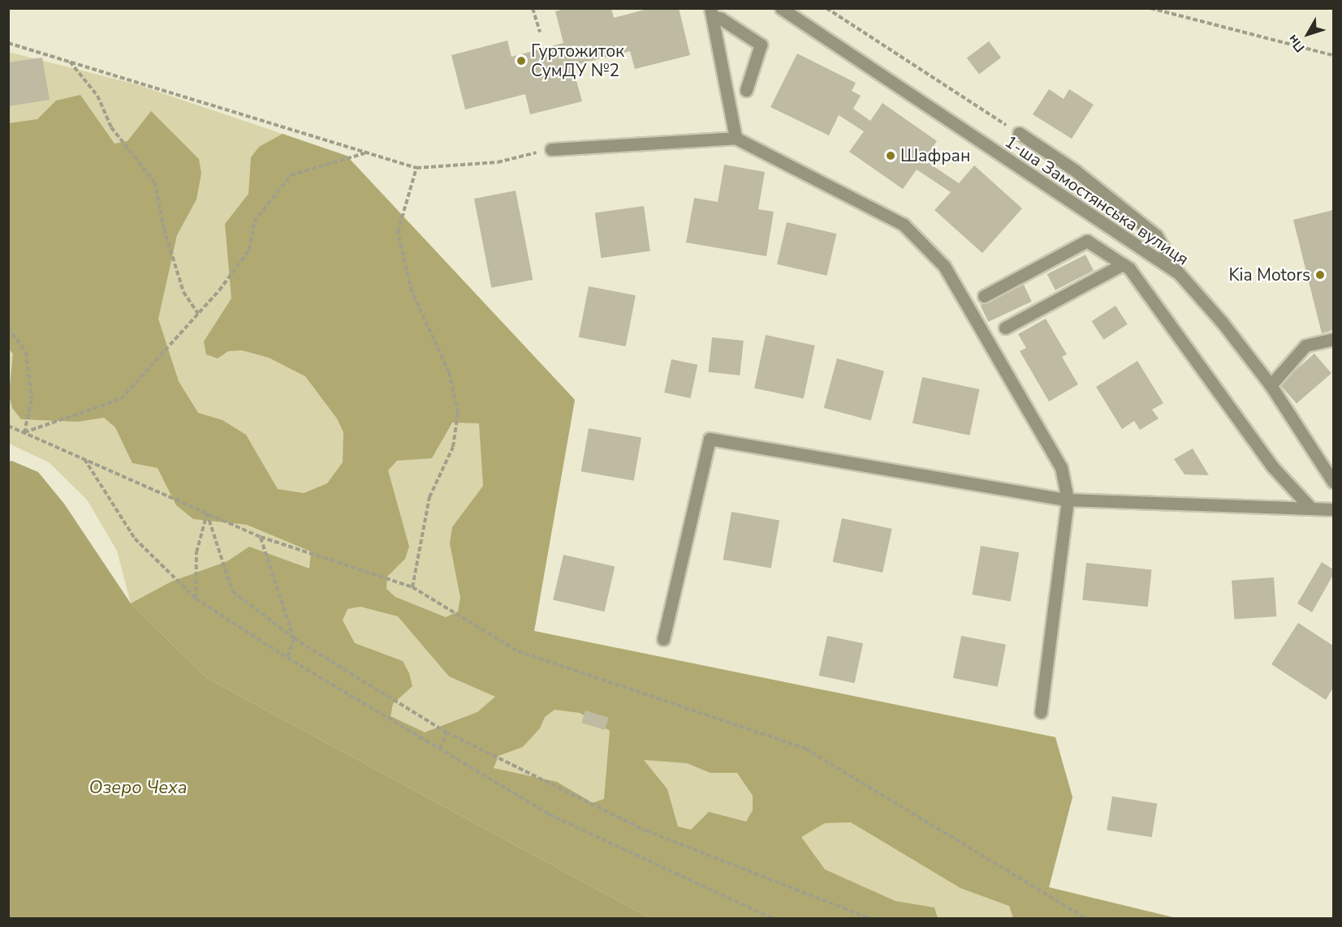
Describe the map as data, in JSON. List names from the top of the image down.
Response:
{
  "streets": {
    "street": ["1-ша Замостянська вулиця"]
  },
  "water": ["Озеро Чеха"],
  "places": ["Гуртожиток СумДУ №2", "Шафран", "Kia Motors"],
  "north": "bottom left"
}
